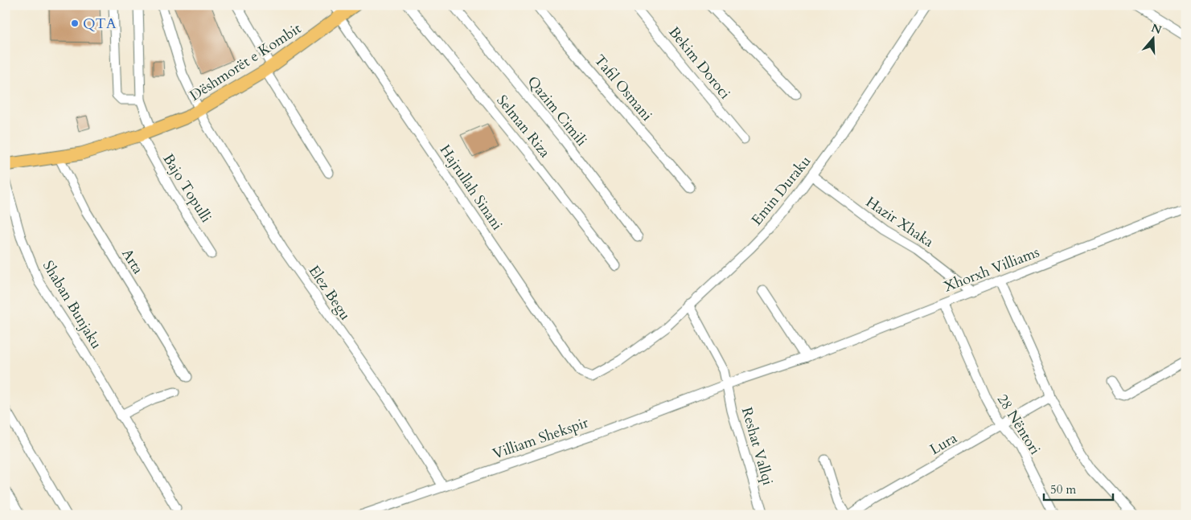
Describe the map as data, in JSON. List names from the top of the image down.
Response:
{
  "streets": {
    "main road": ["Dëshmorët e Kombit"],
    "street": [
      "Bekim Doroci",
      "Tafil Osmani",
      "Qazim Cimili",
      "Selman Riza",
      "Hajrullah Sinani",
      "Bajo Topulli",
      "Emin Duraku",
      "Hazir Xhaka",
      "Arta",
      "Xhorxh Villiams",
      "Elez Begu",
      "Shaban Bunjaku",
      "28 Nëntori",
      "Villiam Shekspir",
      "Lura",
      "Reshat Vallqi"
    ]
  },
  "crossings": [
    ["Dëshmorët e Kombit", "Hajrullah Sinani"],
    ["Dëshmorët e Kombit", "Bajo Topulli"],
    ["Dëshmorët e Kombit", "Arta"],
    ["Dëshmorët e Kombit", "Elez Begu"],
    ["Hajrullah Sinani", "Emin Duraku"],
    ["Emin Duraku", "Hazir Xhaka"],
    ["Hazir Xhaka", "Xhorxh Villiams"],
    ["Xhorxh Villiams", "28 Nëntori"],
    ["Xhorxh Villiams", "Villiam Shekspir"],
    ["Xhorxh Villiams", "Reshat Vallqi"],
    ["Elez Begu", "Villiam Shekspir"],
    ["28 Nëntori", "Lura"],
    ["Villiam Shekspir", "Reshat Vallqi"]
  ],
  "places": ["QTA"],
  "scale_bar": "50 m",
  "north": "top"
}
